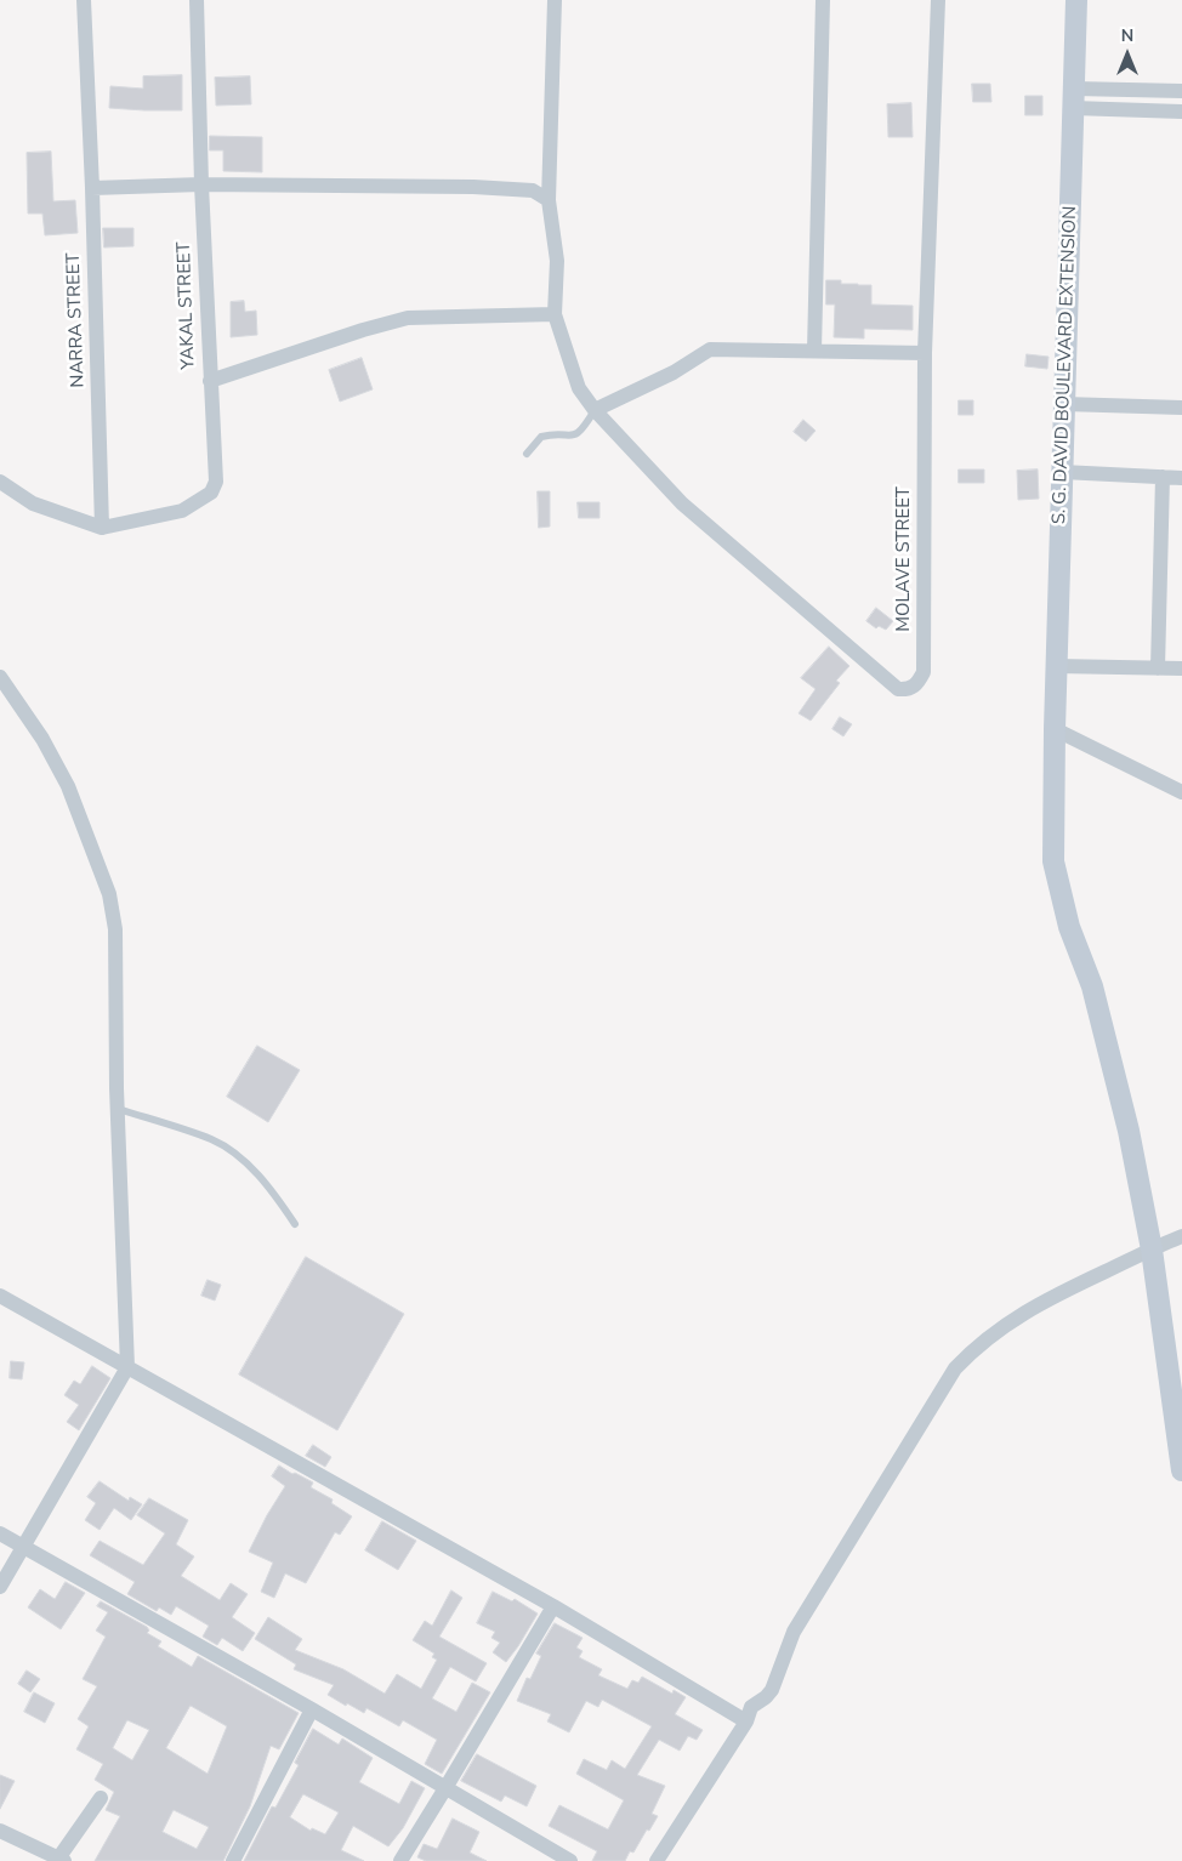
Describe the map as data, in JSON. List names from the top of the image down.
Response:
{
  "streets": {
    "street": [
      "YAKAL STREET",
      "NARRA STREET",
      "S. G. DAVID BOULEVARD EXTENSION",
      "MOLAVE STREET"
    ]
  },
  "crossings": [
    ["YAKAL STREET", "NARRA STREET"]
  ],
  "north": "top"
}
